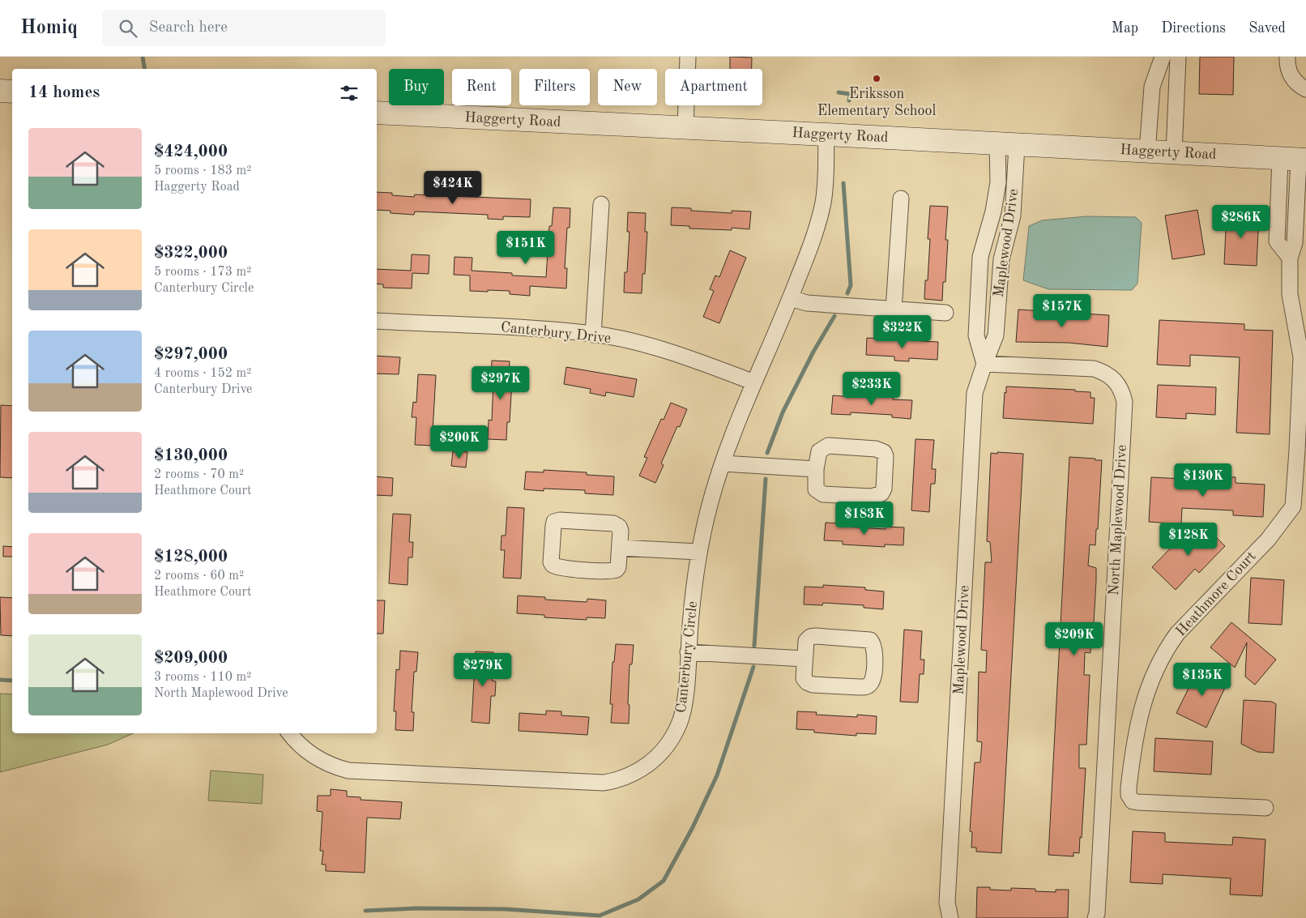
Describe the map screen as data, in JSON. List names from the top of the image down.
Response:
{
  "streets": {
    "main road": ["Haggerty Road"],
    "street": [
      "Maplewood Drive",
      "Canterbury Drive",
      "North Maplewood Drive",
      "Heathmore Court",
      "Canterbury Circle"
    ]
  },
  "crossings": [
    ["Haggerty Road", "Maplewood Drive"],
    ["Haggerty Road", "Heathmore Court"],
    ["Haggerty Road", "Canterbury Circle"],
    ["Maplewood Drive", "North Maplewood Drive"],
    ["Canterbury Drive", "Canterbury Circle"]
  ],
  "places": ["Eriksson Elementary School"],
  "page": {
    "header": "Homiq",
    "search": "Search here",
    "nav": ["Map", "Directions", "Saved"],
    "chip": [
      "Buy",
      "Rent",
      "Filters",
      "New",
      "Apartment"
    ],
    "heading": "14 homes",
    "list": [
      {
        "name": "$424,000",
        "note": "5 rooms · 183 m² · Haggerty Road"
      },
      {
        "name": "$322,000",
        "note": "5 rooms · 173 m² · Canterbury Circle"
      },
      {
        "name": "$297,000",
        "note": "4 rooms · 152 m² · Canterbury Drive"
      },
      {
        "name": "$130,000",
        "note": "2 rooms · 70 m² · Heathmore Court"
      },
      {
        "name": "$128,000",
        "note": "2 rooms · 60 m² · Heathmore Court"
      },
      {
        "name": "$209,000",
        "note": "3 rooms · 110 m² · North Maplewood Drive"
      }
    ],
    "price": [
      "$424K",
      "$286K",
      "$151K",
      "$157K",
      "$322K",
      "$297K",
      "$233K",
      "$200K",
      "$130K",
      "$183K",
      "$128K",
      "$209K",
      "$279K",
      "$135K"
    ]
  }
}
